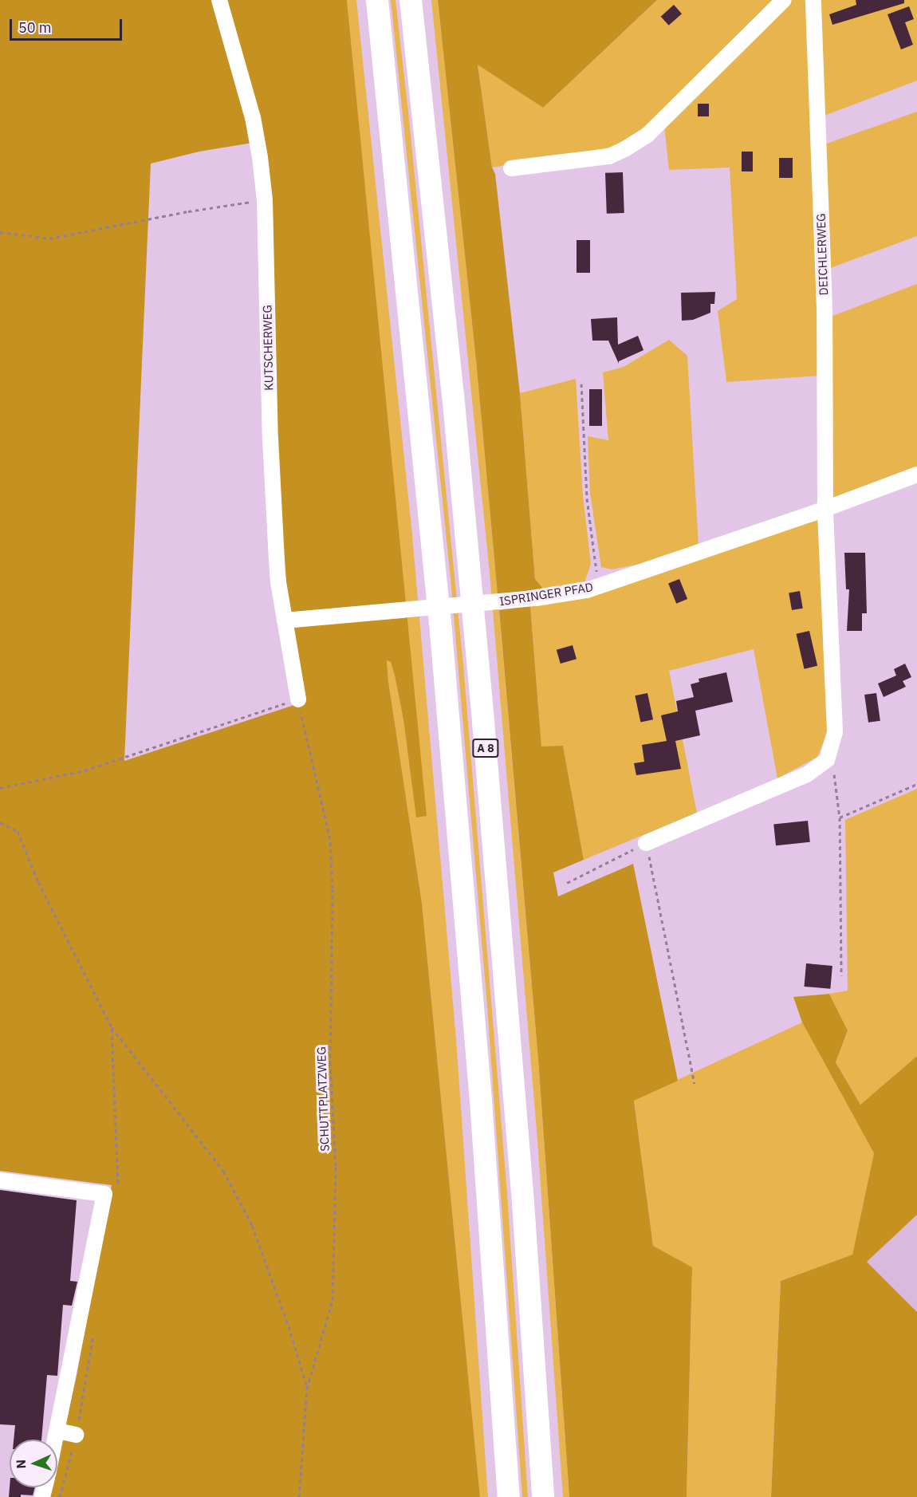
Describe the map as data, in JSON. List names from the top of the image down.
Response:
{
  "streets": {
    "highway": ["A 8"],
    "lane": ["DEICHLERWEG", "KUTSCHERWEG", "ISPRINGER PFAD"],
    "path": ["SCHUTTPLATZWEG"]
  },
  "crossings": [
    ["DEICHLERWEG", "ISPRINGER PFAD"],
    ["KUTSCHERWEG", "ISPRINGER PFAD"],
    ["KUTSCHERWEG", "SCHUTTPLATZWEG"]
  ],
  "scale_bar": "50 m",
  "north": "left"
}
